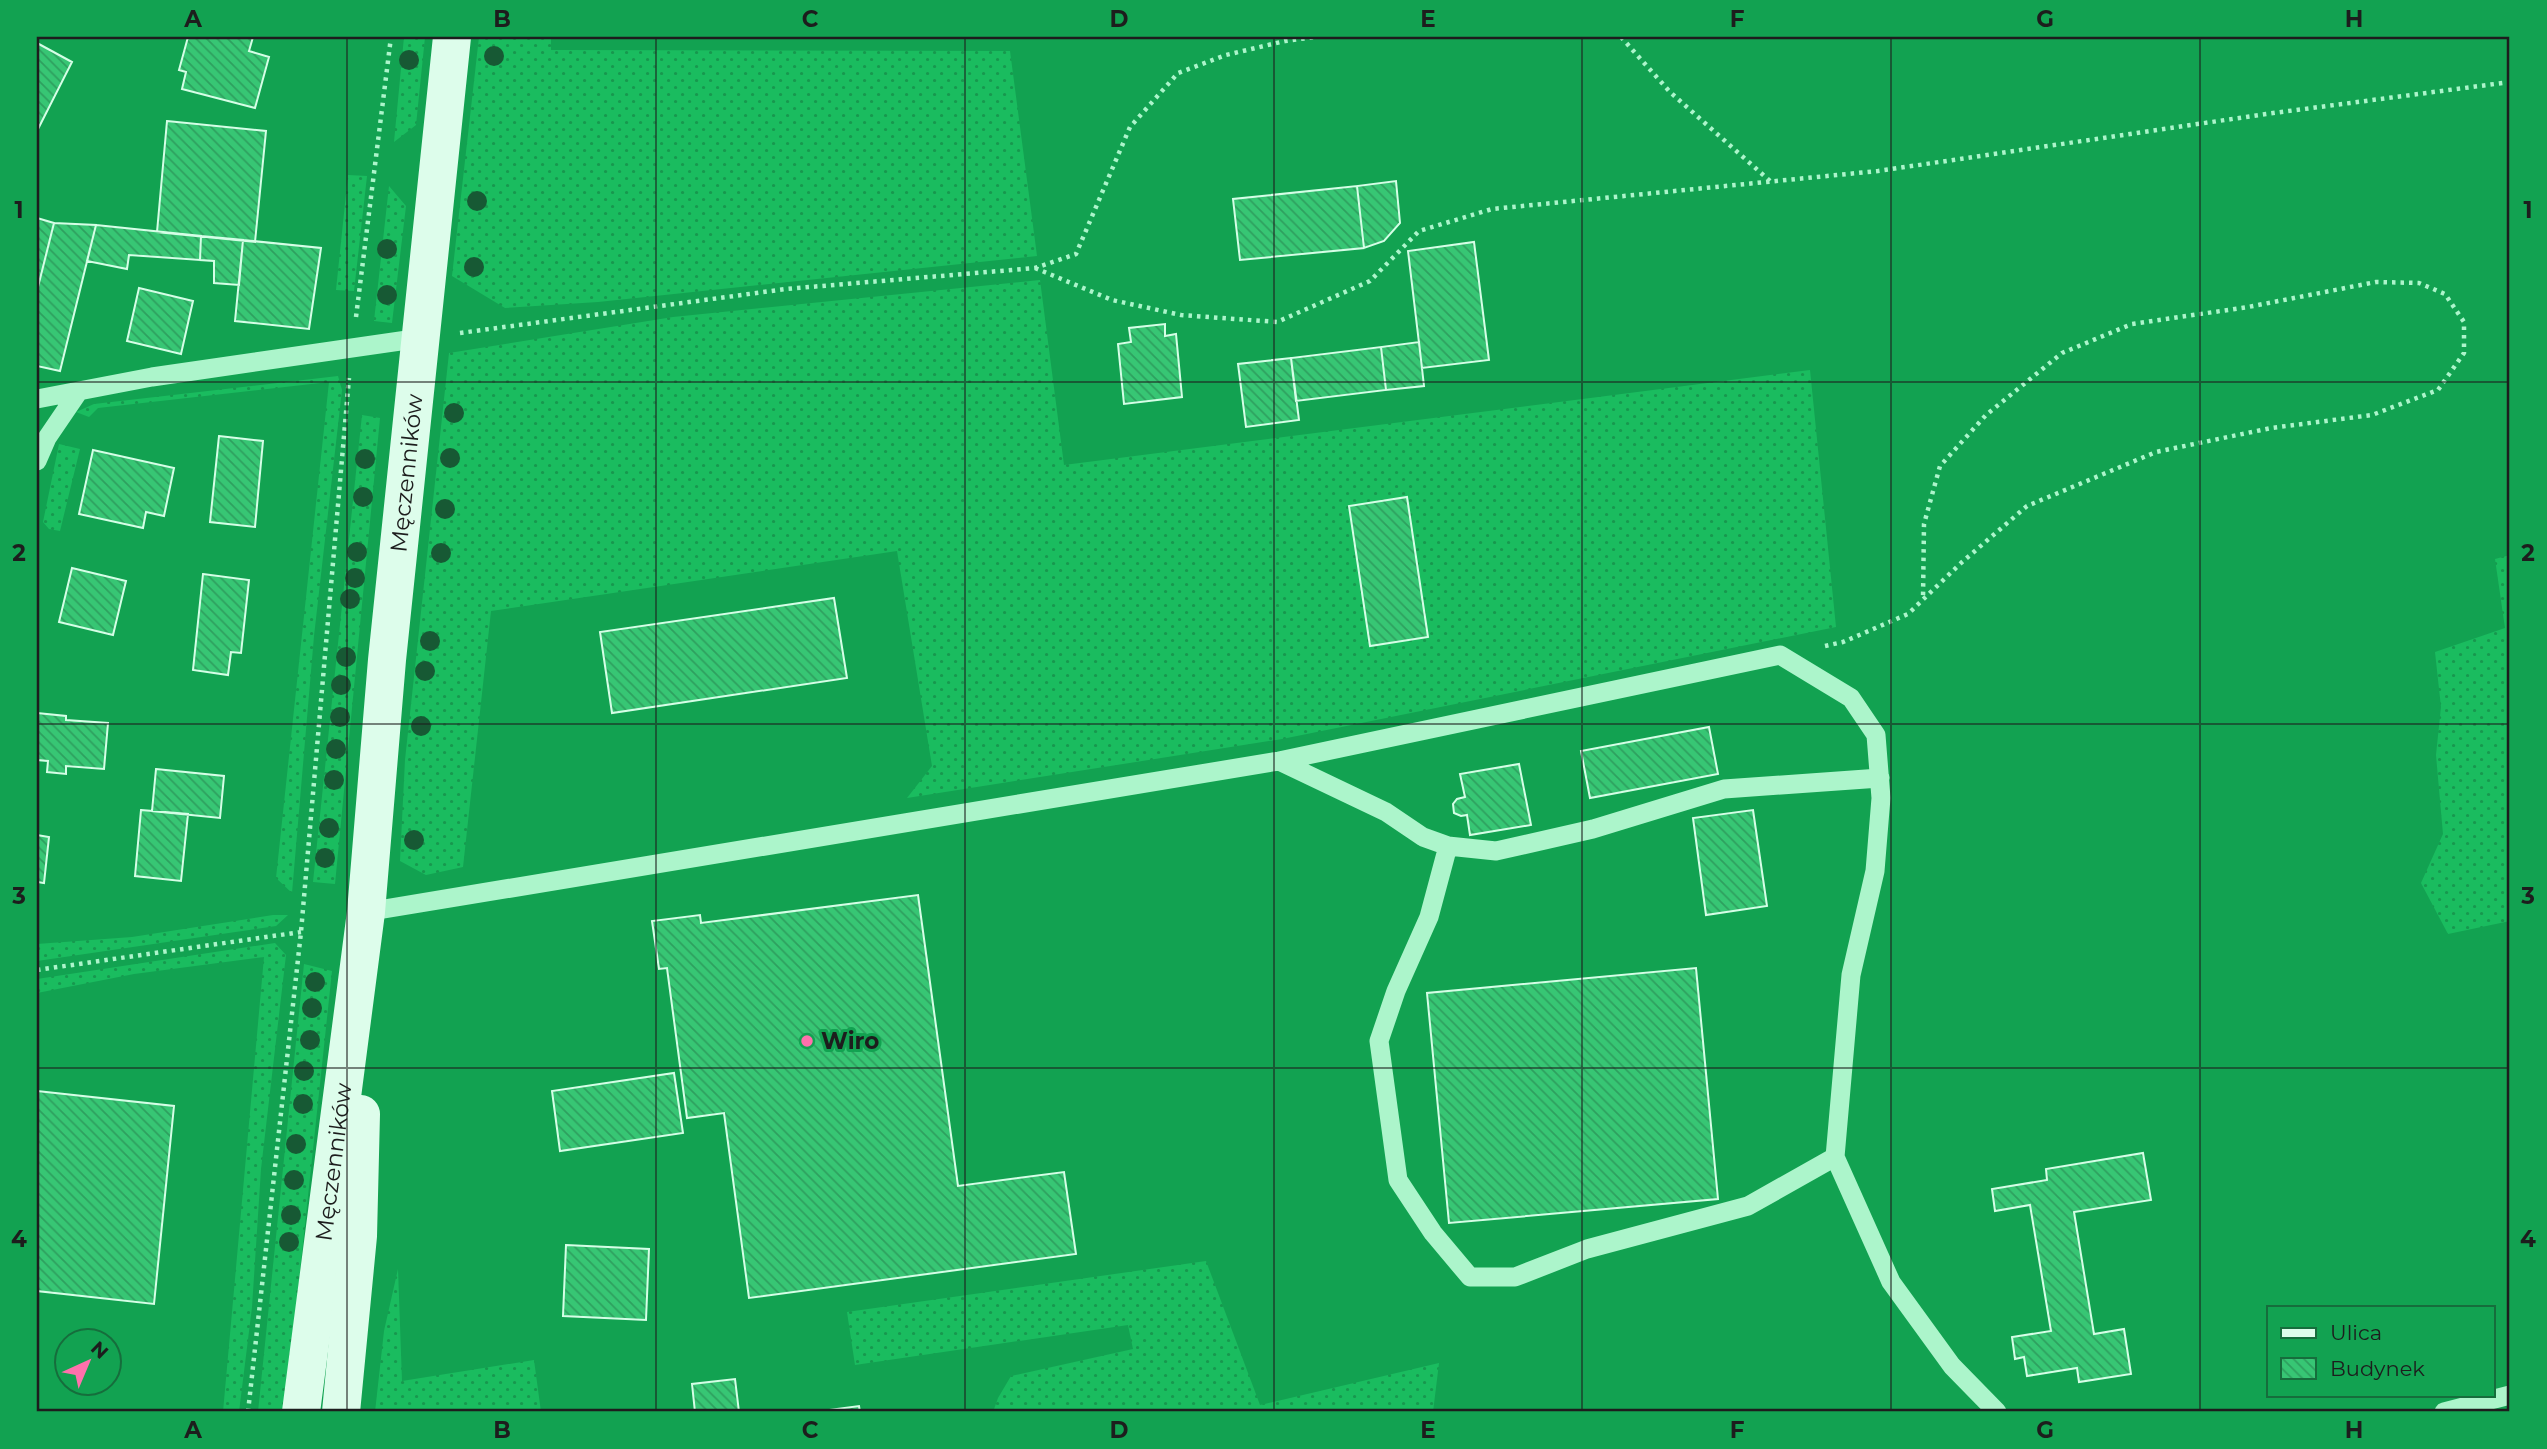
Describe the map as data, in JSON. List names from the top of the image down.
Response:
{
  "streets": {
    "main road": ["Męczenników"]
  },
  "places": ["Wiro"],
  "legend": ["Ulica", "Budynek"],
  "north": "top right",
  "grid": {
    "columns": [
      "A",
      "B",
      "C",
      "D",
      "E",
      "F",
      "G",
      "H"
    ],
    "rows": [
      "1",
      "2",
      "3",
      "4"
    ]
  }
}
